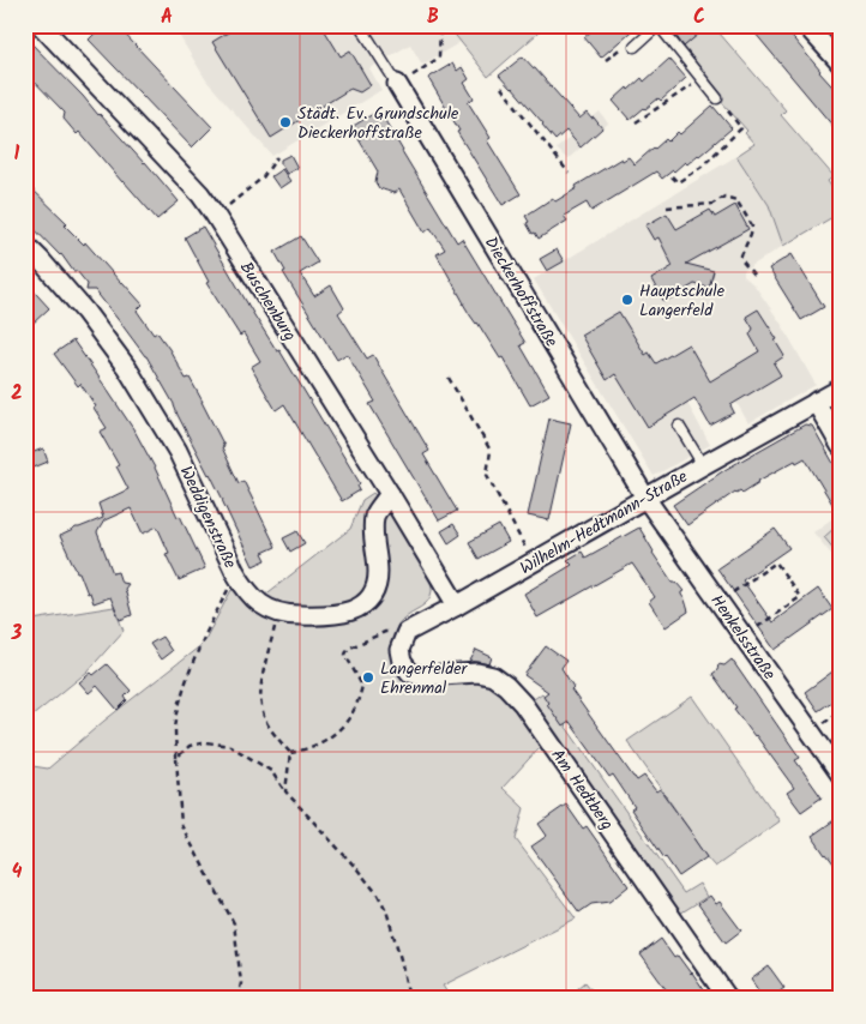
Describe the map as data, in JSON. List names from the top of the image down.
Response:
{
  "streets": {
    "street": [
      "Dieckerhoffstraße",
      "Buschenburg",
      "Weddigenstraße",
      "Wilhelm-Hedtmann-Straße",
      "Henkelsstraße",
      "Am Hedtberg"
    ]
  },
  "crossings": [
    ["Dieckerhoffstraße", "Wilhelm-Hedtmann-Straße"],
    ["Dieckerhoffstraße", "Henkelsstraße"],
    ["Buschenburg", "Weddigenstraße"],
    ["Buschenburg", "Wilhelm-Hedtmann-Straße"],
    ["Wilhelm-Hedtmann-Straße", "Henkelsstraße"],
    ["Wilhelm-Hedtmann-Straße", "Am Hedtberg"]
  ],
  "places": ["Städt. Ev. Grundschule Dieckerhoffstraße", "Hauptschule Langerfeld", "Langerfelder Ehrenmal"],
  "grid": {
    "columns": ["A", "B", "C"],
    "rows": [
      "1",
      "2",
      "3",
      "4"
    ]
  }
}
